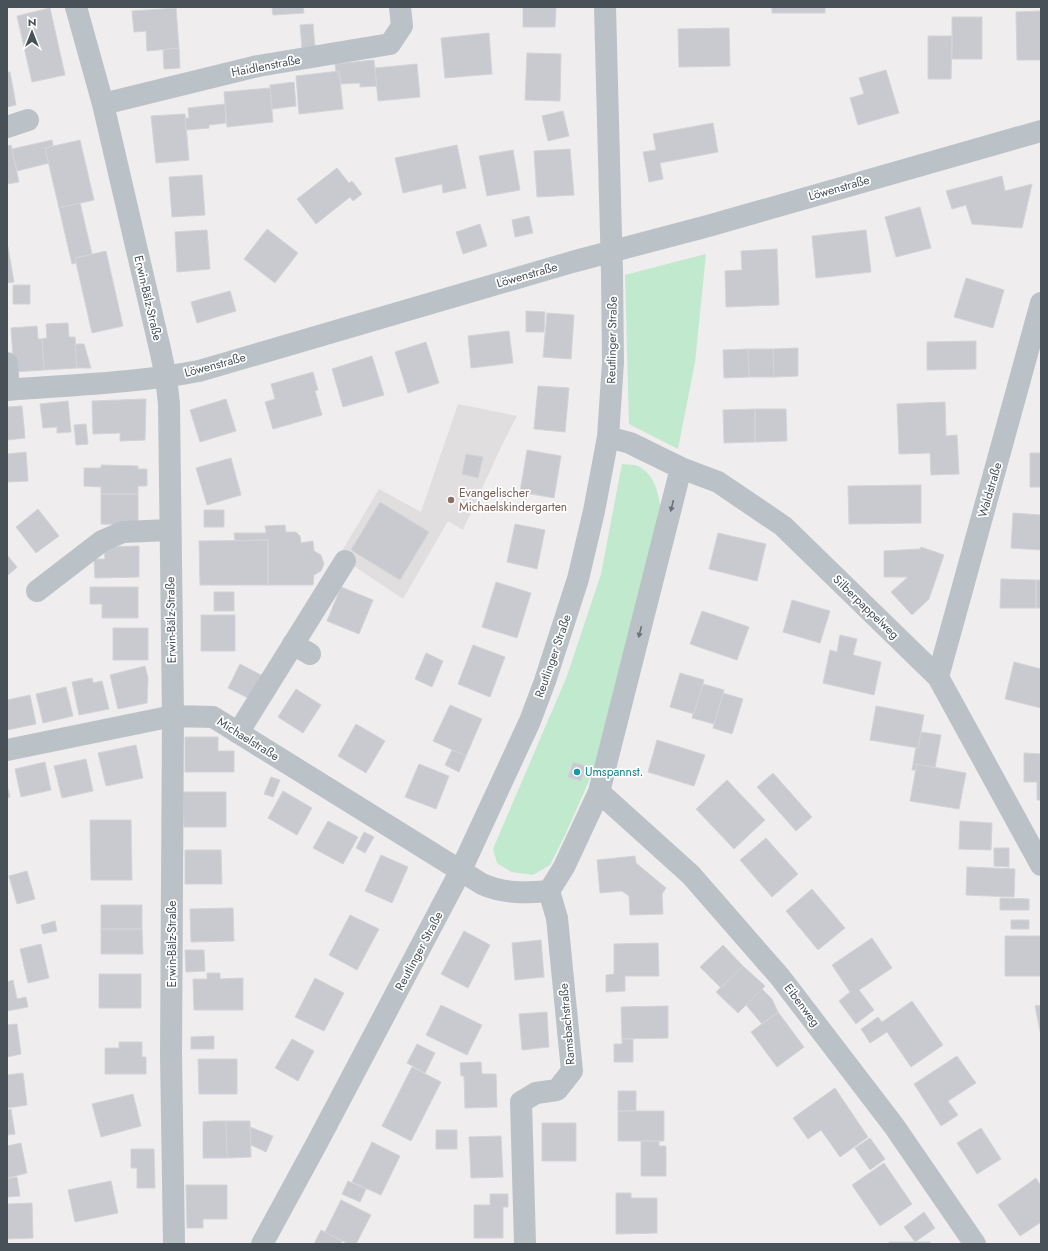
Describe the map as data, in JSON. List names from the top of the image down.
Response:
{
  "streets": {
    "street": [
      "Haidlenstraße",
      "Löwenstraße",
      "Erwin-Bälz-Straße",
      "Reutlinger Straße",
      "Waldstraße",
      "Silberpappelweg",
      "Michaelstraße",
      "Eibenweg",
      "Ramsbachstraße"
    ]
  },
  "crossings": [
    ["Haidlenstraße", "Erwin-Bälz-Straße"],
    ["Löwenstraße", "Erwin-Bälz-Straße"],
    ["Löwenstraße", "Reutlinger Straße"],
    ["Erwin-Bälz-Straße", "Michaelstraße"],
    ["Reutlinger Straße", "Silberpappelweg"],
    ["Reutlinger Straße", "Michaelstraße"],
    ["Waldstraße", "Silberpappelweg"]
  ],
  "places": ["Evangelischer Michaelskindergarten", "Umspannst."],
  "north": "top"
}
